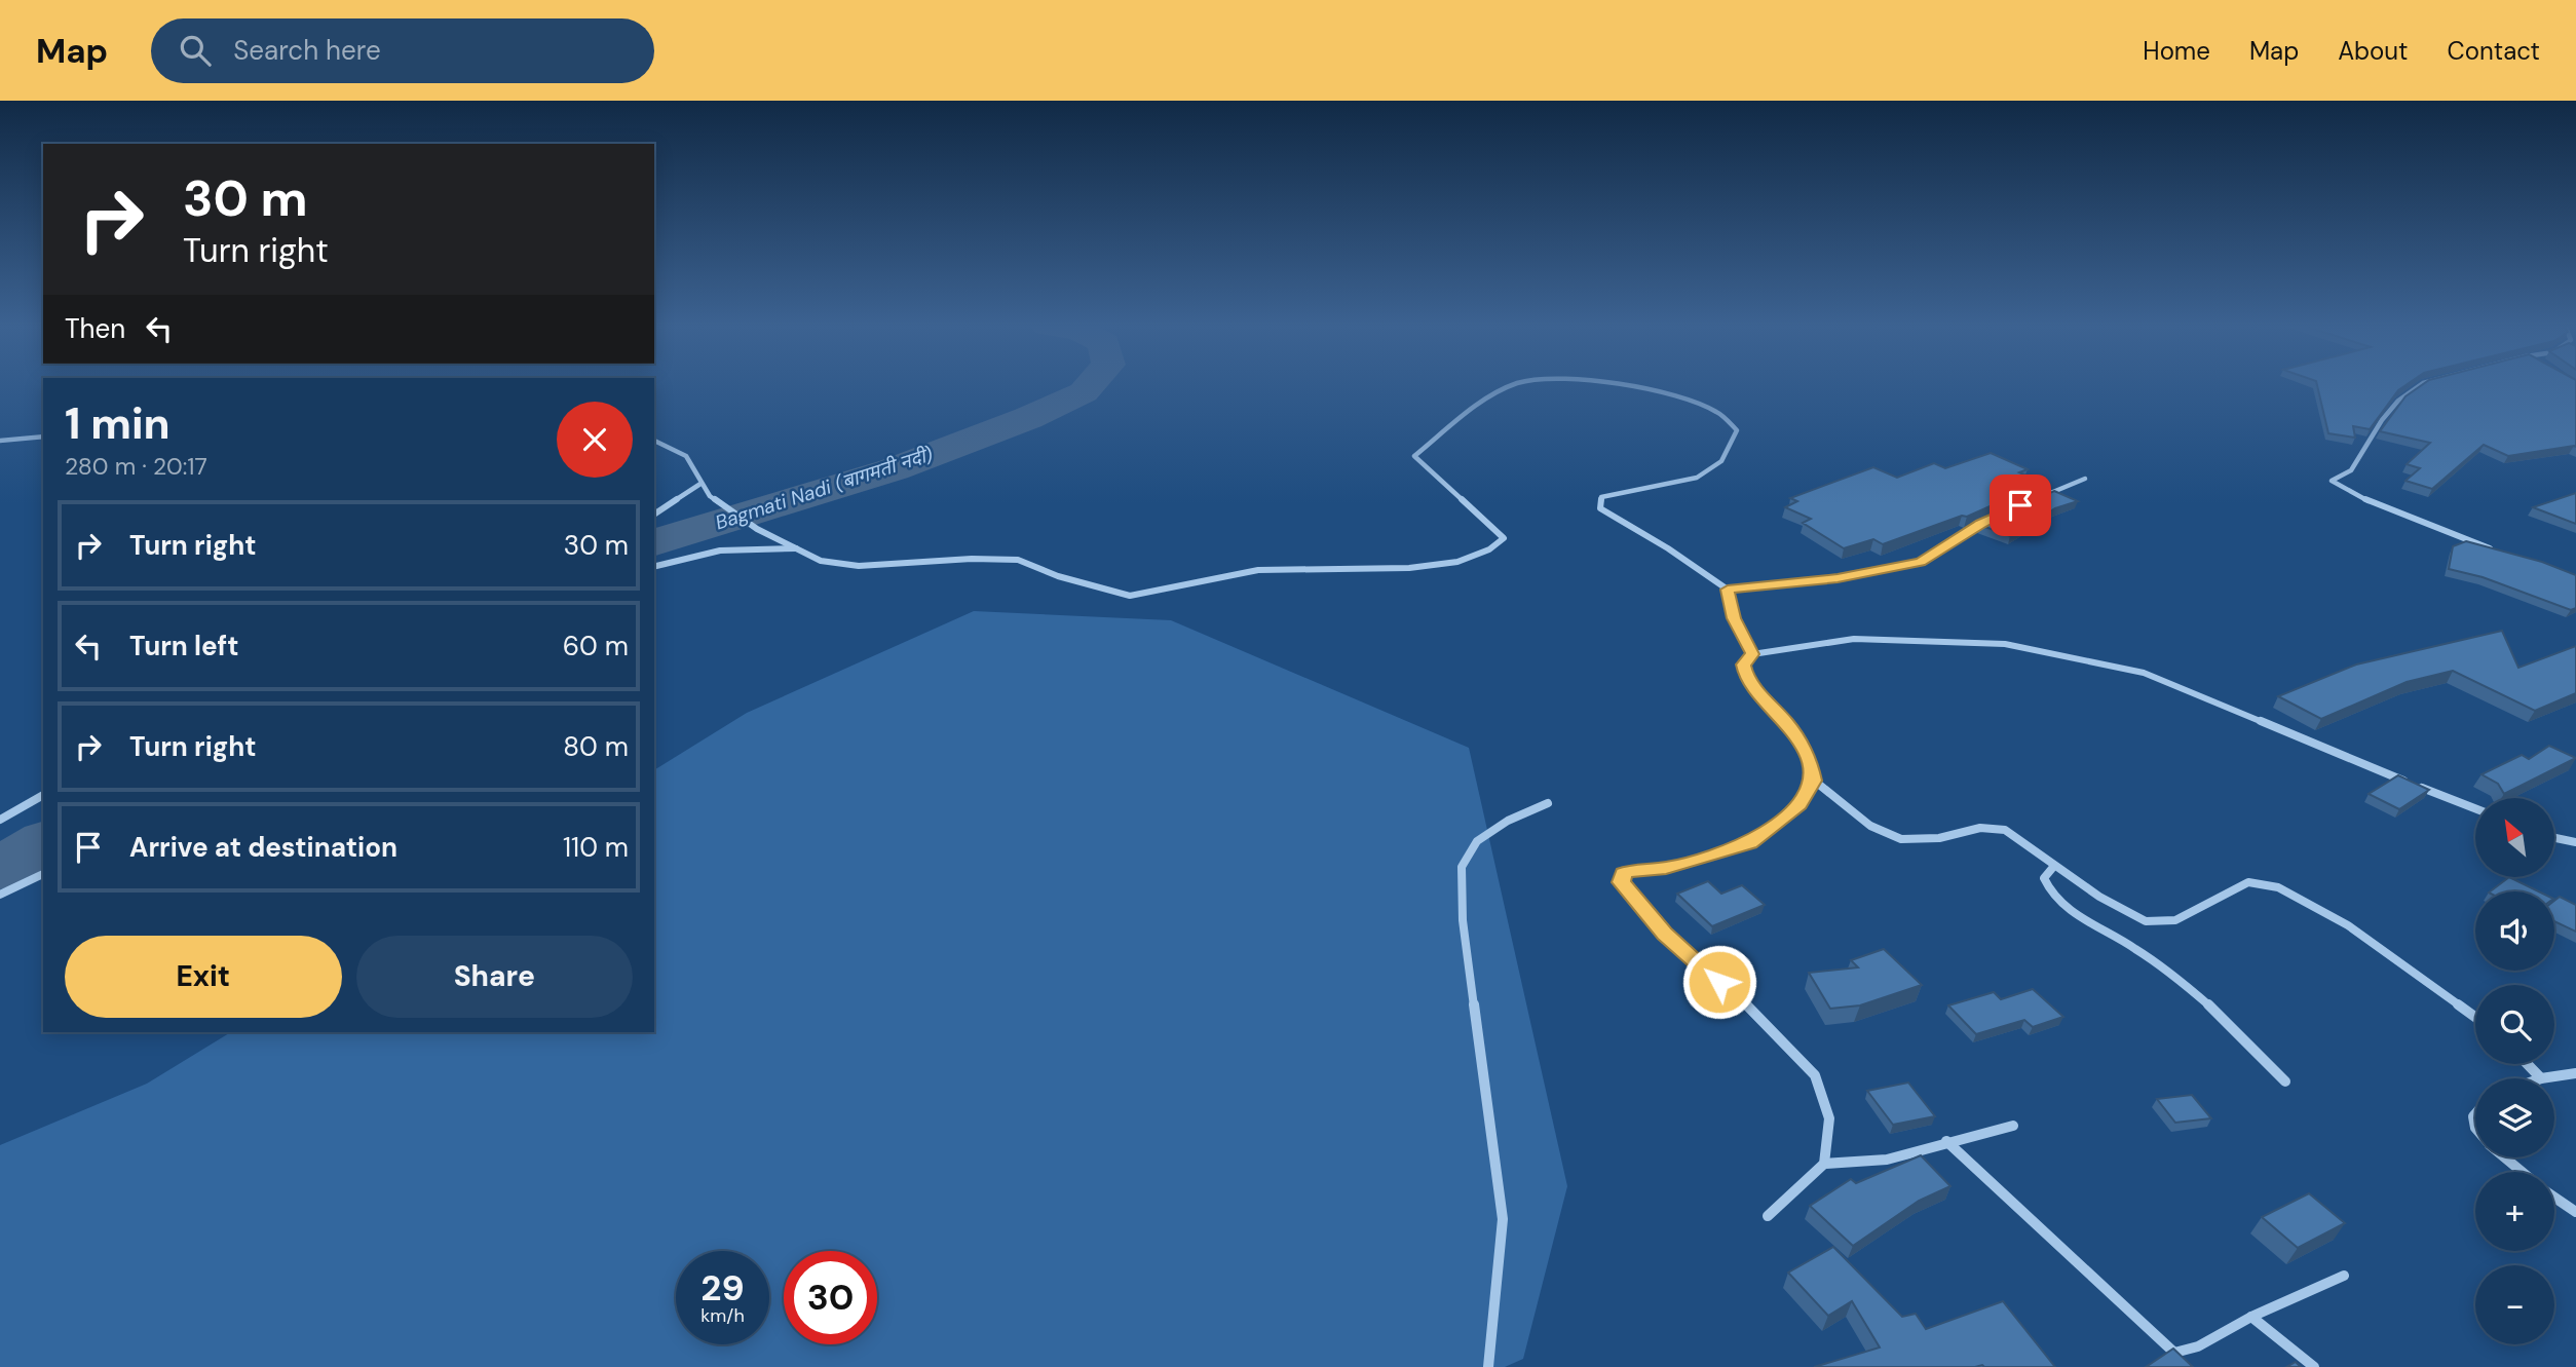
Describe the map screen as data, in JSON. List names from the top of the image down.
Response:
{
  "water": ["Bagmati Nadi (बागमती नदी)"],
  "north": "top left",
  "page": {
    "header": "Map",
    "search": "Search here",
    "nav": [
      "Home",
      "Map",
      "About",
      "Contact"
    ],
    "turn": ["30 m", "Turn right"],
    "then": "Then",
    "heading": ["1 min", "280 m · 20:17"],
    "list": [
      {
        "name": "Turn right",
        "value": "30 m"
      },
      {
        "name": "Turn left",
        "value": "60 m"
      },
      {
        "name": "Turn right",
        "value": "80 m"
      },
      {
        "name": "Arrive at destination",
        "value": "110 m"
      }
    ],
    "map_buttons": ["+", "−"],
    "buttons": ["Exit", "Share"],
    "speed": "29 km/h",
    "limit": "30"
  }
}
